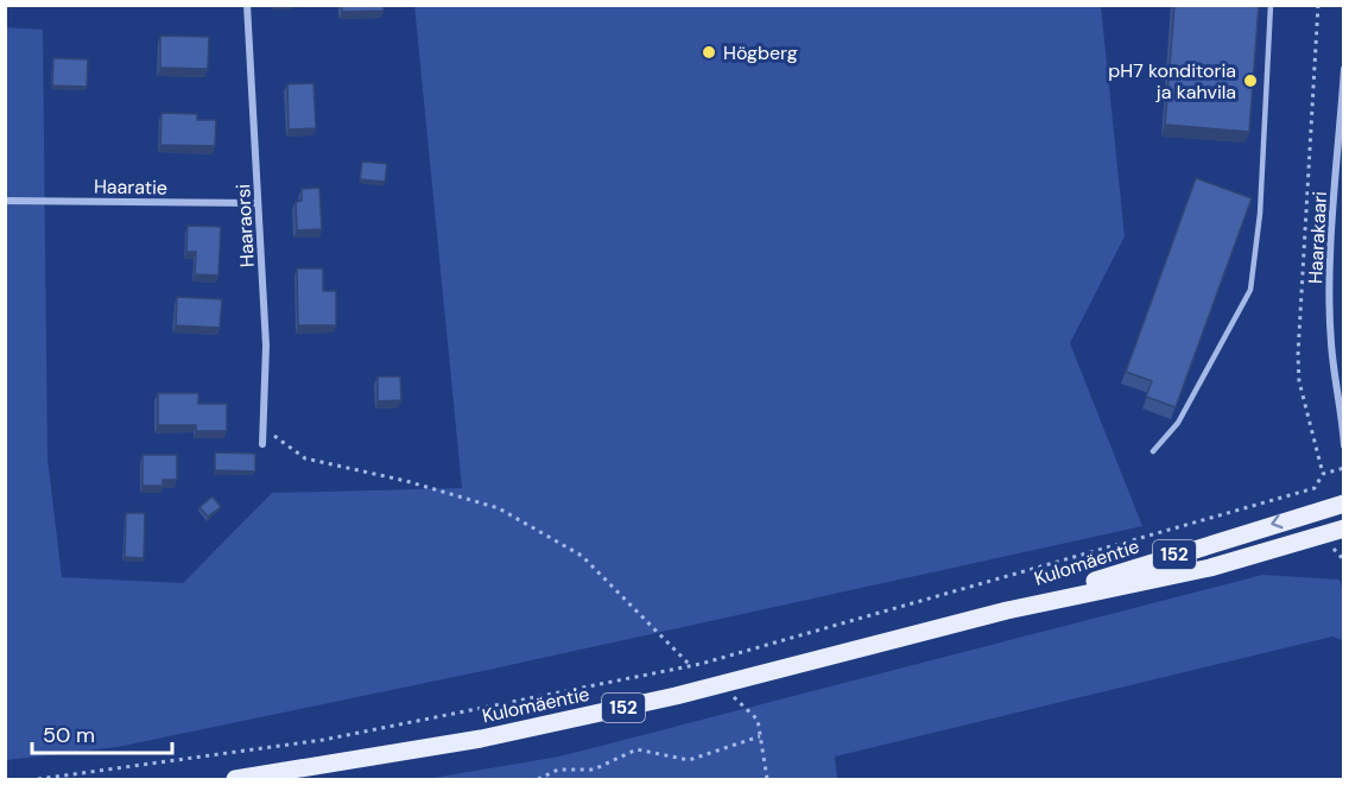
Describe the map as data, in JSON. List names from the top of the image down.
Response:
{
  "streets": {
    "main road": ["152", "Kulomäentie"],
    "street": ["Haaratie", "Haaraorsi", "Haarakaari"]
  },
  "crossings": [
    ["Haaratie", "Haaraorsi"]
  ],
  "places": ["Högberg", "pH7 konditoria ja kahvila"],
  "scale_bar": "50 m"
}
